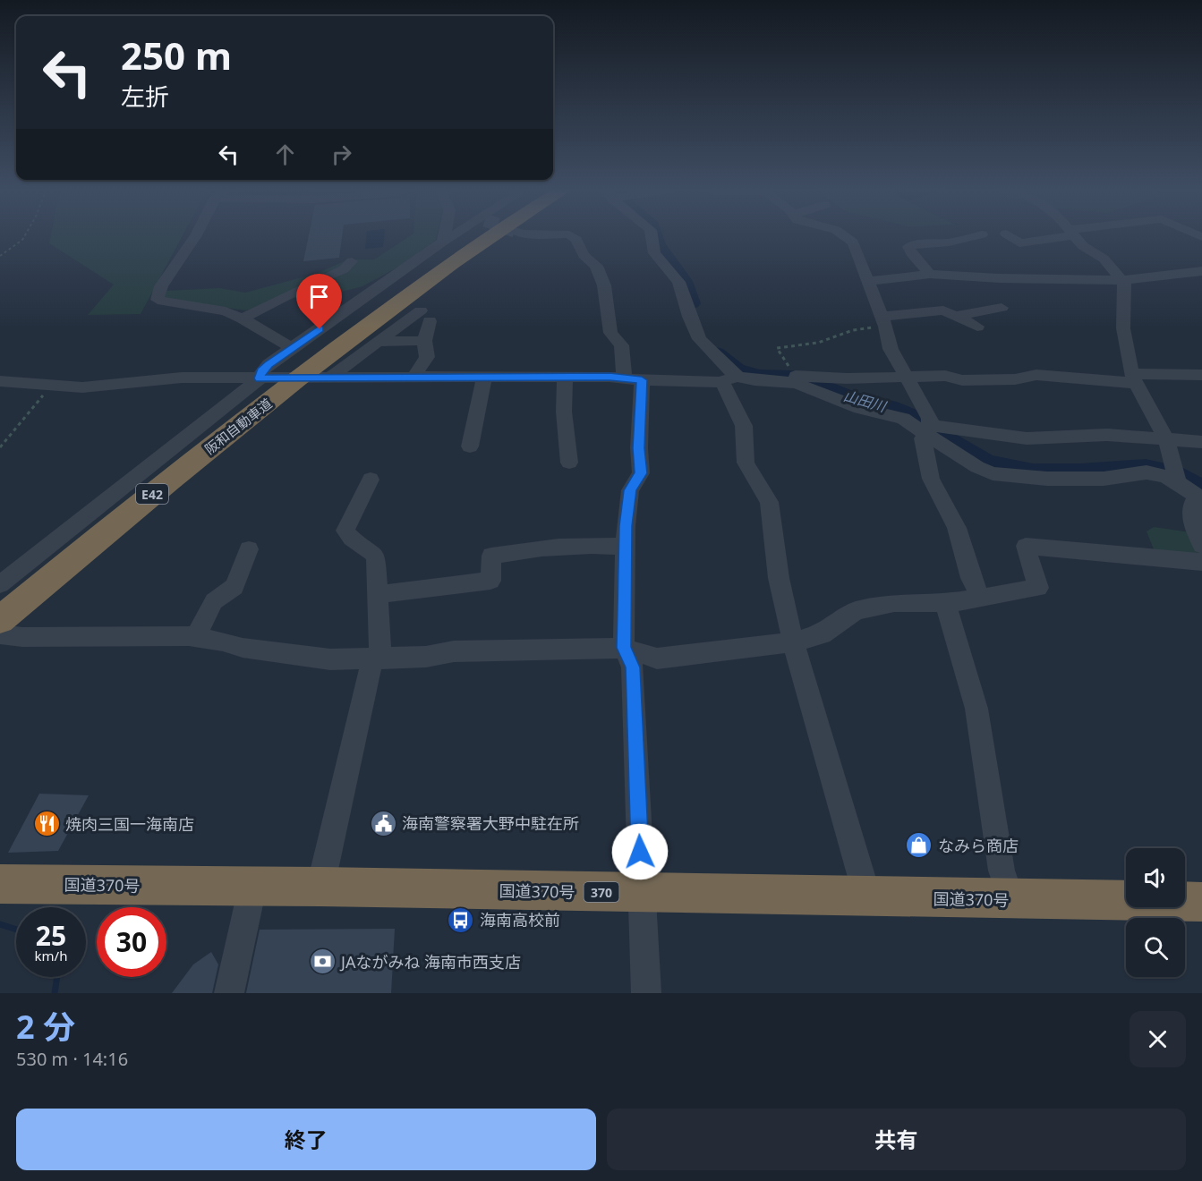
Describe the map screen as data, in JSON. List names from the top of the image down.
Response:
{
  "streets": {
    "highway": [
      "阪和自動車道",
      "E42",
      "国道370号",
      "370"
    ]
  },
  "water": ["山田川"],
  "places": {
    "public building": ["海南警察署大野中駐在所"],
    "restaurant": ["焼肉三国一海南店"],
    "shop": ["なみら商店"],
    "bus stop": ["海南高校前"],
    "bank": ["JAながみね 海南市西支店"]
  },
  "page": {
    "turn": ["250 m", "左折"],
    "speed": "25 km/h",
    "limit": "30",
    "heading": ["2 分", "530 m · 14:16"],
    "buttons": ["終了", "共有"]
  }
}
